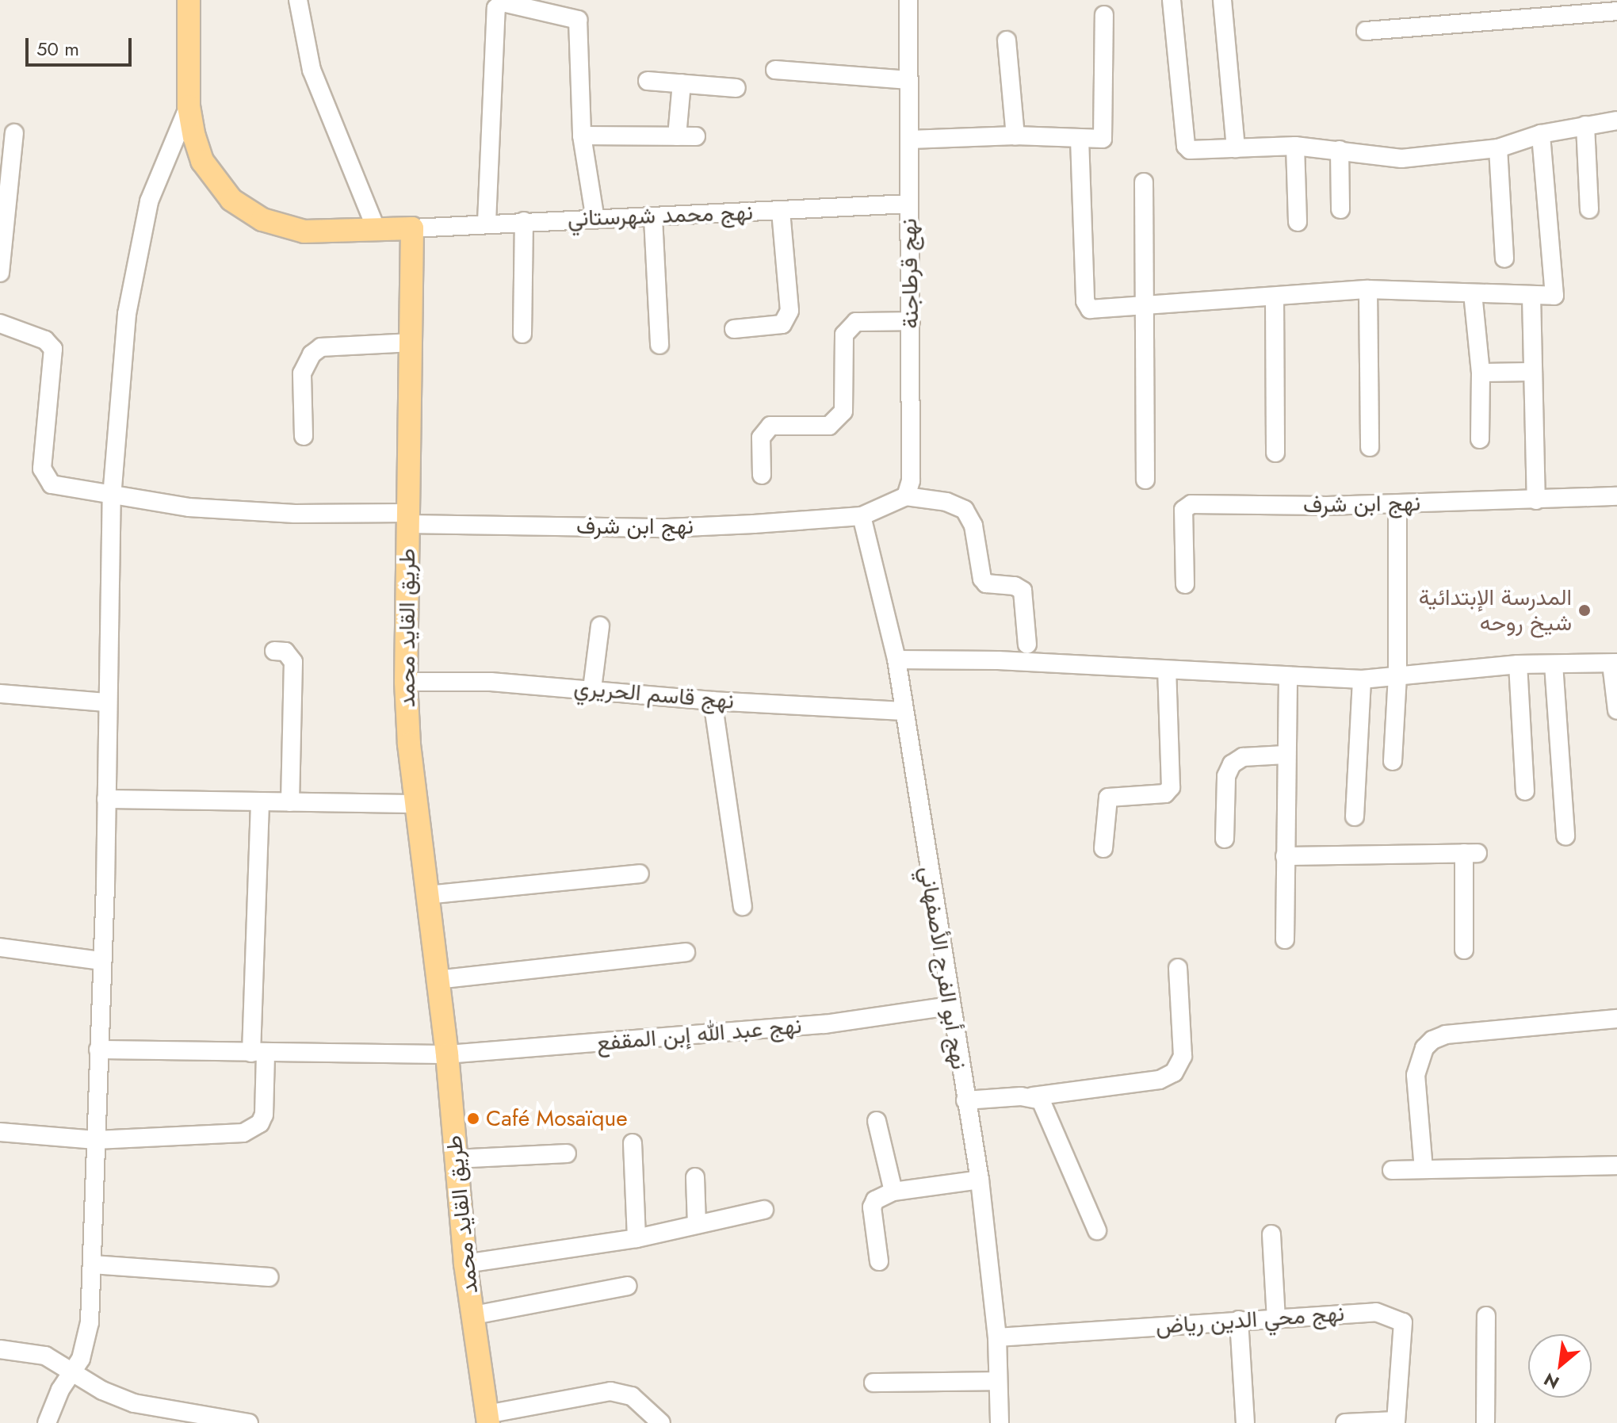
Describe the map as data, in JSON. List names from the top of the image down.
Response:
{
  "streets": {
    "main road": ["طريق القايد محمد"],
    "street": [
      "نهج محمد شهرستاني",
      "نهج قرطاجنة",
      "نهج ابن شرف",
      "نهج قاسم الحريري",
      "نهج أبو الفرج الأصفهاني",
      "نهج عبد الله إبن المقفع",
      "نهج محي الدين رياض"
    ]
  },
  "crossings": [
    ["نهج محمد شهرستاني", "نهج قرطاجنة"],
    ["نهج محمد شهرستاني", "طريق القايد محمد"],
    ["نهج ابن شرف", "طريق القايد محمد"],
    ["نهج ابن شرف", "نهج أبو الفرج الأصفهاني"],
    ["طريق القايد محمد", "نهج قاسم الحريري"],
    ["طريق القايد محمد", "نهج عبد الله إبن المقفع"],
    ["نهج قاسم الحريري", "نهج أبو الفرج الأصفهاني"],
    ["نهج أبو الفرج الأصفهاني", "نهج عبد الله إبن المقفع"],
    ["نهج أبو الفرج الأصفهاني", "نهج محي الدين رياض"]
  ],
  "places": ["المدرسة الإبتدائية شيخ روحه", "Café Mosaïque"],
  "scale_bar": "50 m",
  "north": "bottom left"
}
